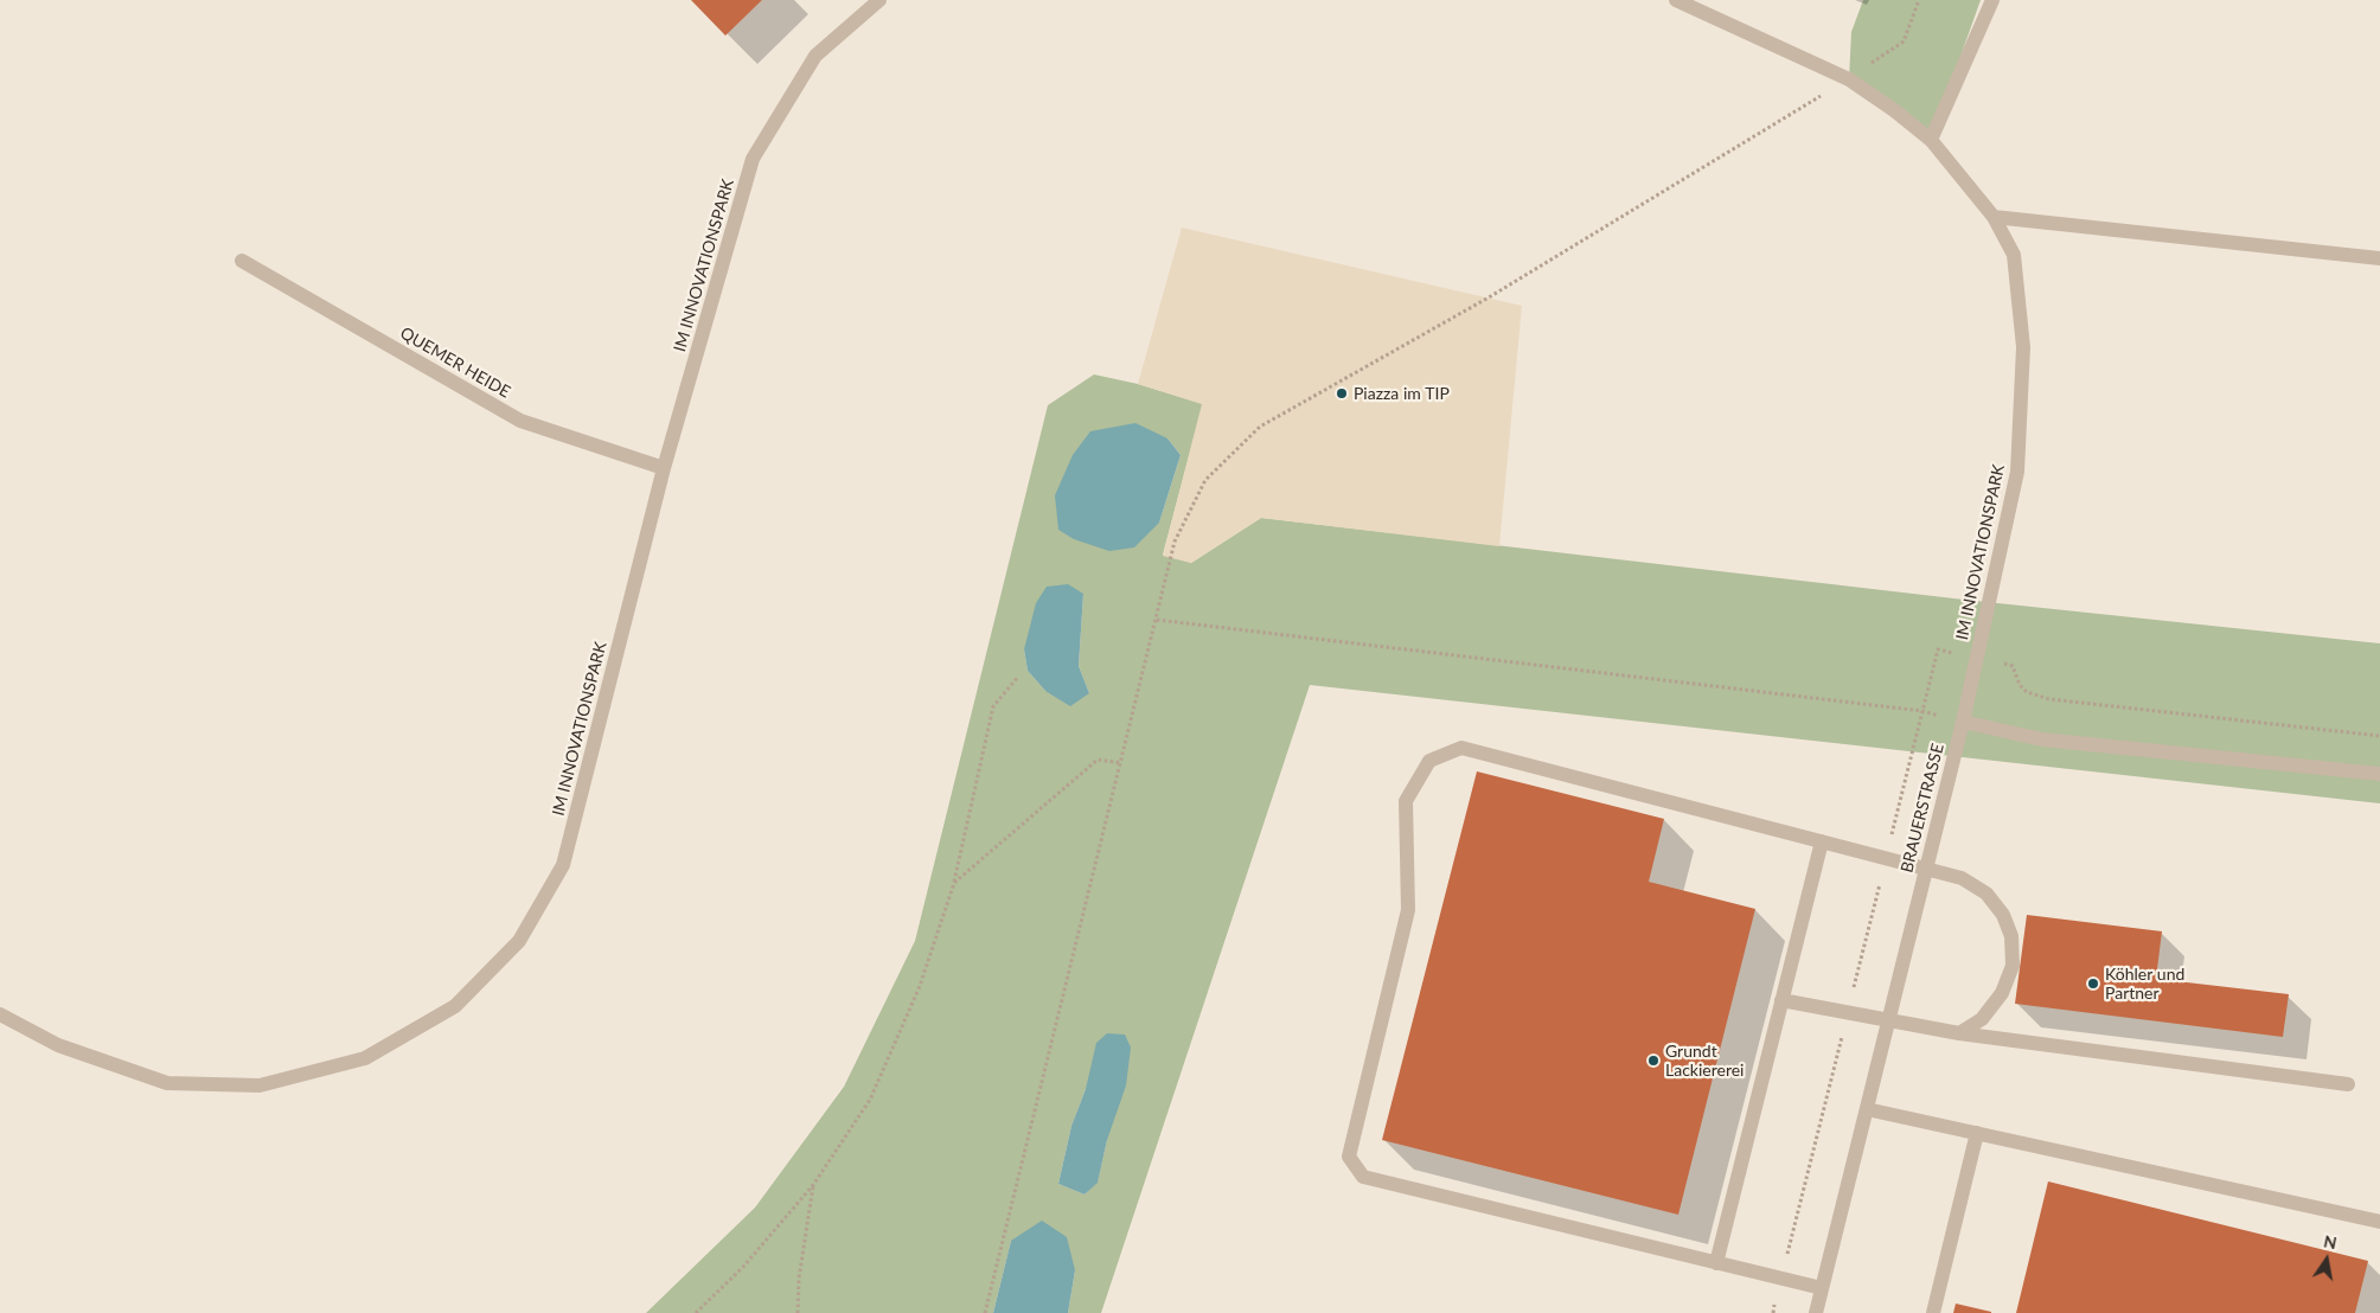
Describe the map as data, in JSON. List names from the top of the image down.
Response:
{
  "streets": {
    "street": ["IM INNOVATIONSPARK", "QUEMER HEIDE", "BRAUERSTRASSE"]
  },
  "crossings": [
    ["IM INNOVATIONSPARK", "QUEMER HEIDE"],
    ["IM INNOVATIONSPARK", "BRAUERSTRASSE"]
  ],
  "places": ["Piazza im TIP", "Köhler und Partner", "Grundt Lackiererei"],
  "north": "top"
}
